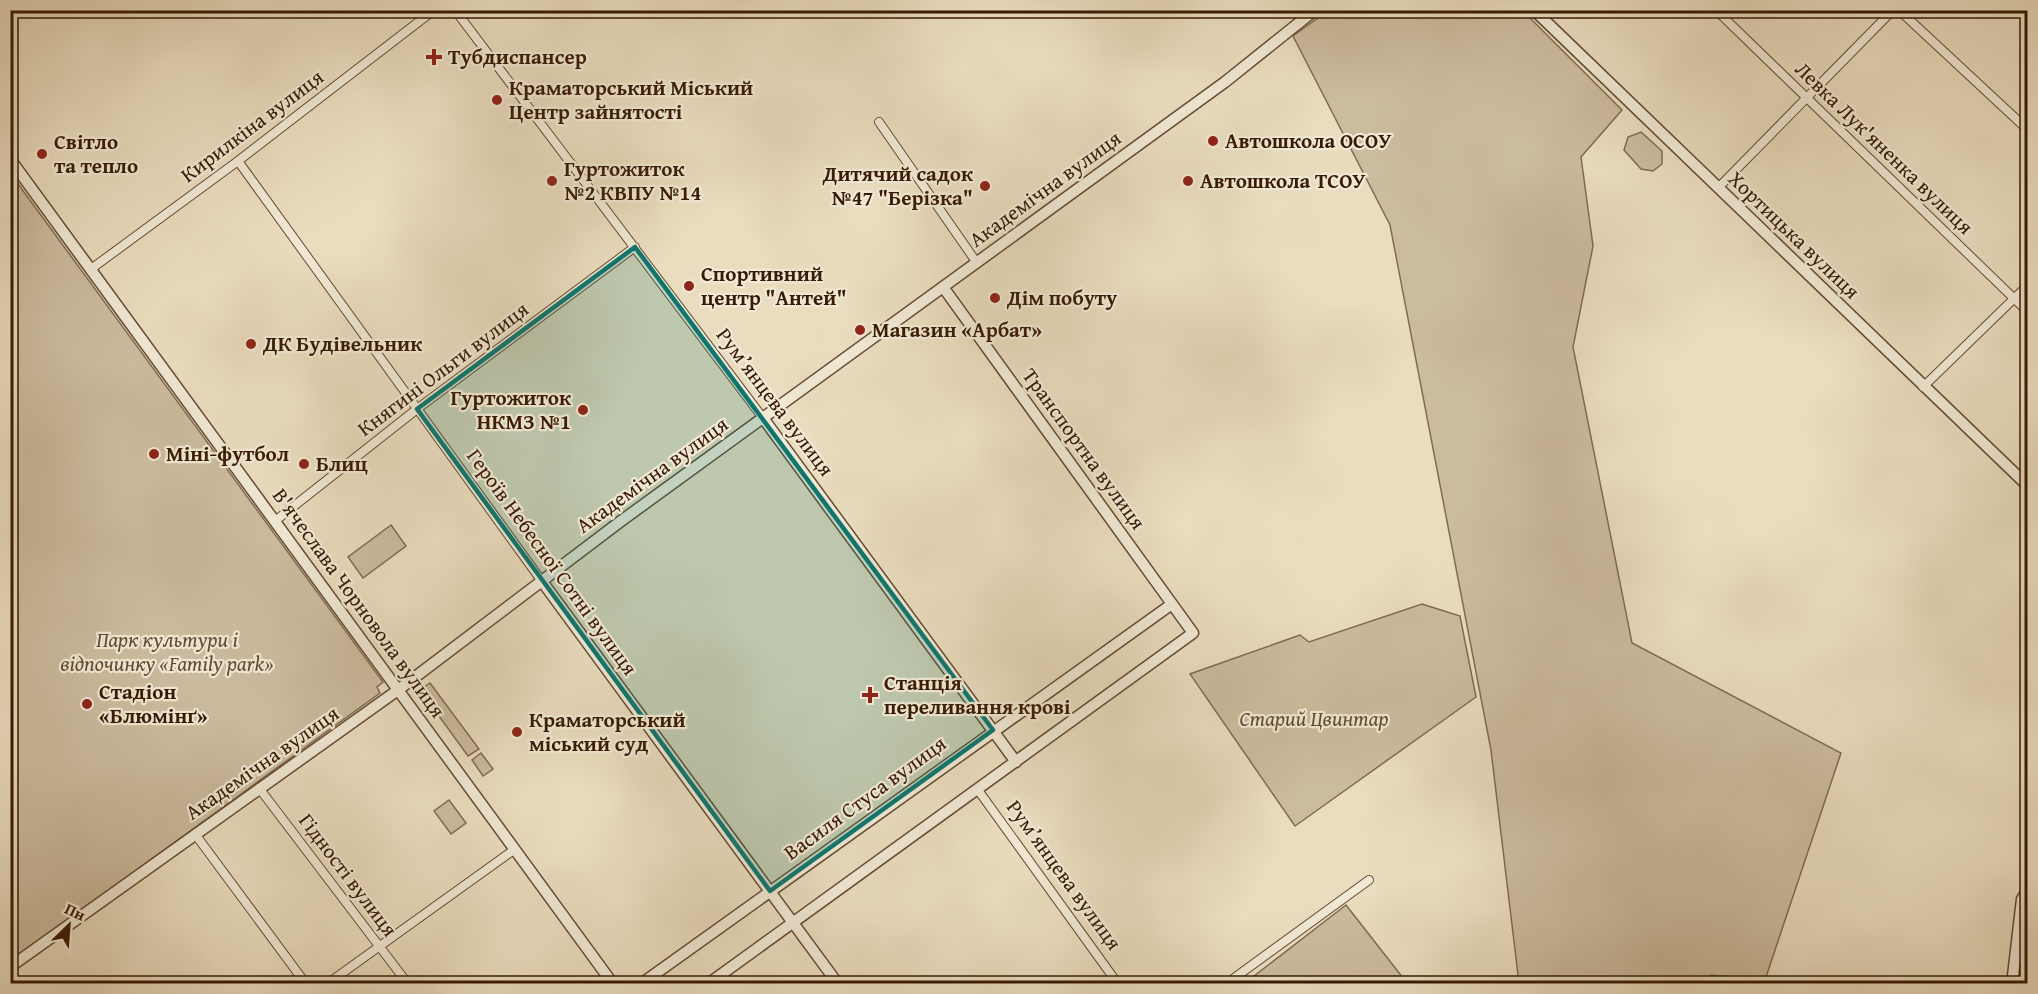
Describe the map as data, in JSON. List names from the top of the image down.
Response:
{
  "streets": {
    "street": [
      "Кирилкіна вулиця",
      "Левка Лук'яненка вулиця",
      "Академічна вулиця",
      "Хортицька вулиця",
      "Княгині Ольги вулиця",
      "Рум’янцева вулиця",
      "Транспортна вулиця",
      "Героїв Небесної Сотні вулиця",
      "В'ячеслава Чорновола вулиця",
      "Василя Стуса вулиця",
      "Гідності вулиця"
    ]
  },
  "crossings": [
    ["Кирилкіна вулиця", "Героїв Небесної Сотні вулиця"],
    ["Кирилкіна вулиця", "В'ячеслава Чорновола вулиця"],
    ["Академічна вулиця", "Рум’янцева вулиця"],
    ["Академічна вулиця", "Транспортна вулиця"],
    ["Академічна вулиця", "Героїв Небесної Сотні вулиця"],
    ["Академічна вулиця", "В'ячеслава Чорновола вулиця"],
    ["Академічна вулиця", "Гідності вулиця"],
    ["Княгині Ольги вулиця", "Рум’янцева вулиця"],
    ["Княгині Ольги вулиця", "Героїв Небесної Сотні вулиця"],
    ["Княгині Ольги вулиця", "В'ячеслава Чорновола вулиця"],
    ["Рум’янцева вулиця", "Транспортна вулиця"],
    ["Рум’янцева вулиця", "Василя Стуса вулиця"],
    ["Транспортна вулиця", "Василя Стуса вулиця"],
    ["Героїв Небесної Сотні вулиця", "Василя Стуса вулиця"]
  ],
  "parks": ["Парк культури і відпочинку «Family park»", "Старий Цвинтар"],
  "places": {
    "health": ["Тубдиспансер", "Станція переливання крові"],
    "other": [
      "Краматорський Міський Центр зайнятості",
      "Автошкола ОСОУ",
      "Світло та тепло",
      "Гуртожиток №2 КВПУ №14",
      "Автошкола ТСОУ",
      "Дитячий садок №47 \"Берізка\"",
      "Спортивний центр \"Антей\"",
      "Дім побуту",
      "Магазин «Арбат»",
      "ДК Будівельник",
      "Гуртожиток НКМЗ №1",
      "Міні-футбол",
      "Блиц",
      "Стадіон «Блюмінґ»",
      "Краматорський міський суд"
    ]
  },
  "north": "top right"
}
